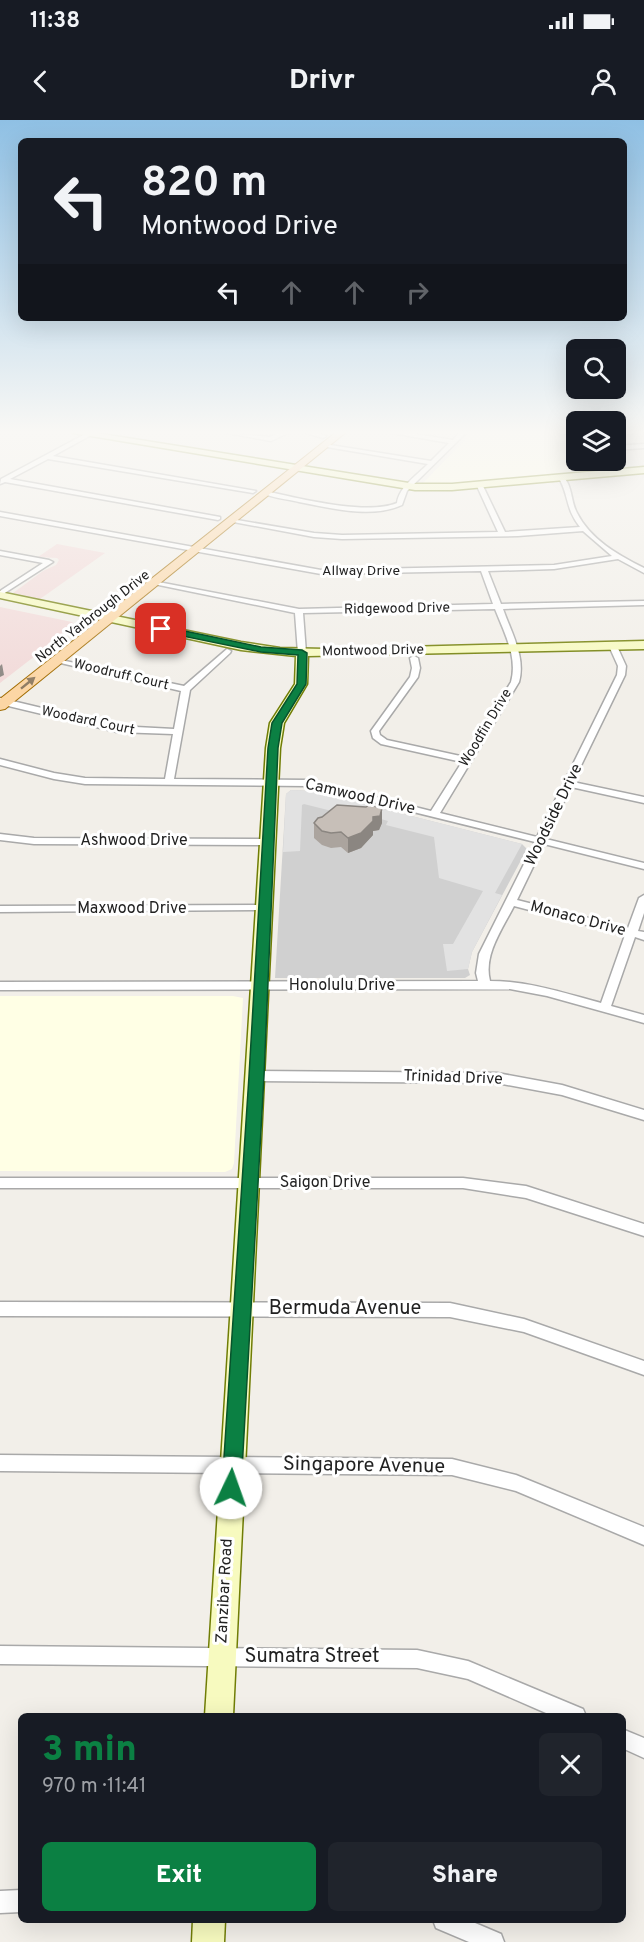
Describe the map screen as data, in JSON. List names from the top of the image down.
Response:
{
  "streets": {
    "main road": ["North Yarbrough Drive"],
    "street": [
      "Allway Drive",
      "Ridgewood Drive",
      "Montwood Drive",
      "Woodruff Court",
      "Woodard Court",
      "Woodfin Drive",
      "Camwood Drive",
      "Woodside Drive",
      "Ashwood Drive",
      "Maxwood Drive",
      "Monaco Drive",
      "Honolulu Drive",
      "Trinidad Drive",
      "Saigon Drive",
      "Bermuda Avenue",
      "Singapore Avenue",
      "Zanzibar Road",
      "Sumatra Street"
    ]
  },
  "crossings": [
    ["Allway Drive", "North Yarbrough Drive"],
    ["Allway Drive", "Woodfin Drive"],
    ["Ridgewood Drive", "North Yarbrough Drive"],
    ["Ridgewood Drive", "Woodfin Drive"],
    ["Ridgewood Drive", "Zanzibar Road"],
    ["North Yarbrough Drive", "Montwood Drive"],
    ["North Yarbrough Drive", "Woodruff Court"],
    ["North Yarbrough Drive", "Woodard Court"],
    ["Montwood Drive", "Woodfin Drive"],
    ["Montwood Drive", "Woodside Drive"],
    ["Montwood Drive", "Zanzibar Road"],
    ["Woodfin Drive", "Camwood Drive"],
    ["Camwood Drive", "Woodside Drive"],
    ["Camwood Drive", "Zanzibar Road"],
    ["Woodside Drive", "Monaco Drive"],
    ["Woodside Drive", "Honolulu Drive"],
    ["Ashwood Drive", "Zanzibar Road"],
    ["Maxwood Drive", "Zanzibar Road"],
    ["Honolulu Drive", "Zanzibar Road"],
    ["Trinidad Drive", "Zanzibar Road"],
    ["Saigon Drive", "Zanzibar Road"],
    ["Bermuda Avenue", "Zanzibar Road"],
    ["Singapore Avenue", "Zanzibar Road"],
    ["Zanzibar Road", "Sumatra Street"]
  ],
  "page": {
    "status": "11:38",
    "header": "Drivr",
    "turn": ["820 m", "Montwood Drive"],
    "heading": ["3 min", "970 m · 11:41"],
    "buttons": ["Exit", "Share"]
  }
}
